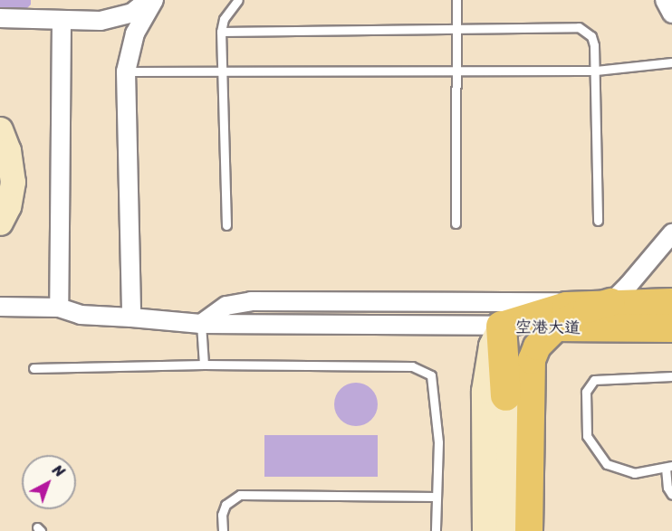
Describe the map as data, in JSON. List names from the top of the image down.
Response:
{
  "streets": {
    "main road": ["空港大道"]
  },
  "north": "top right"
}
